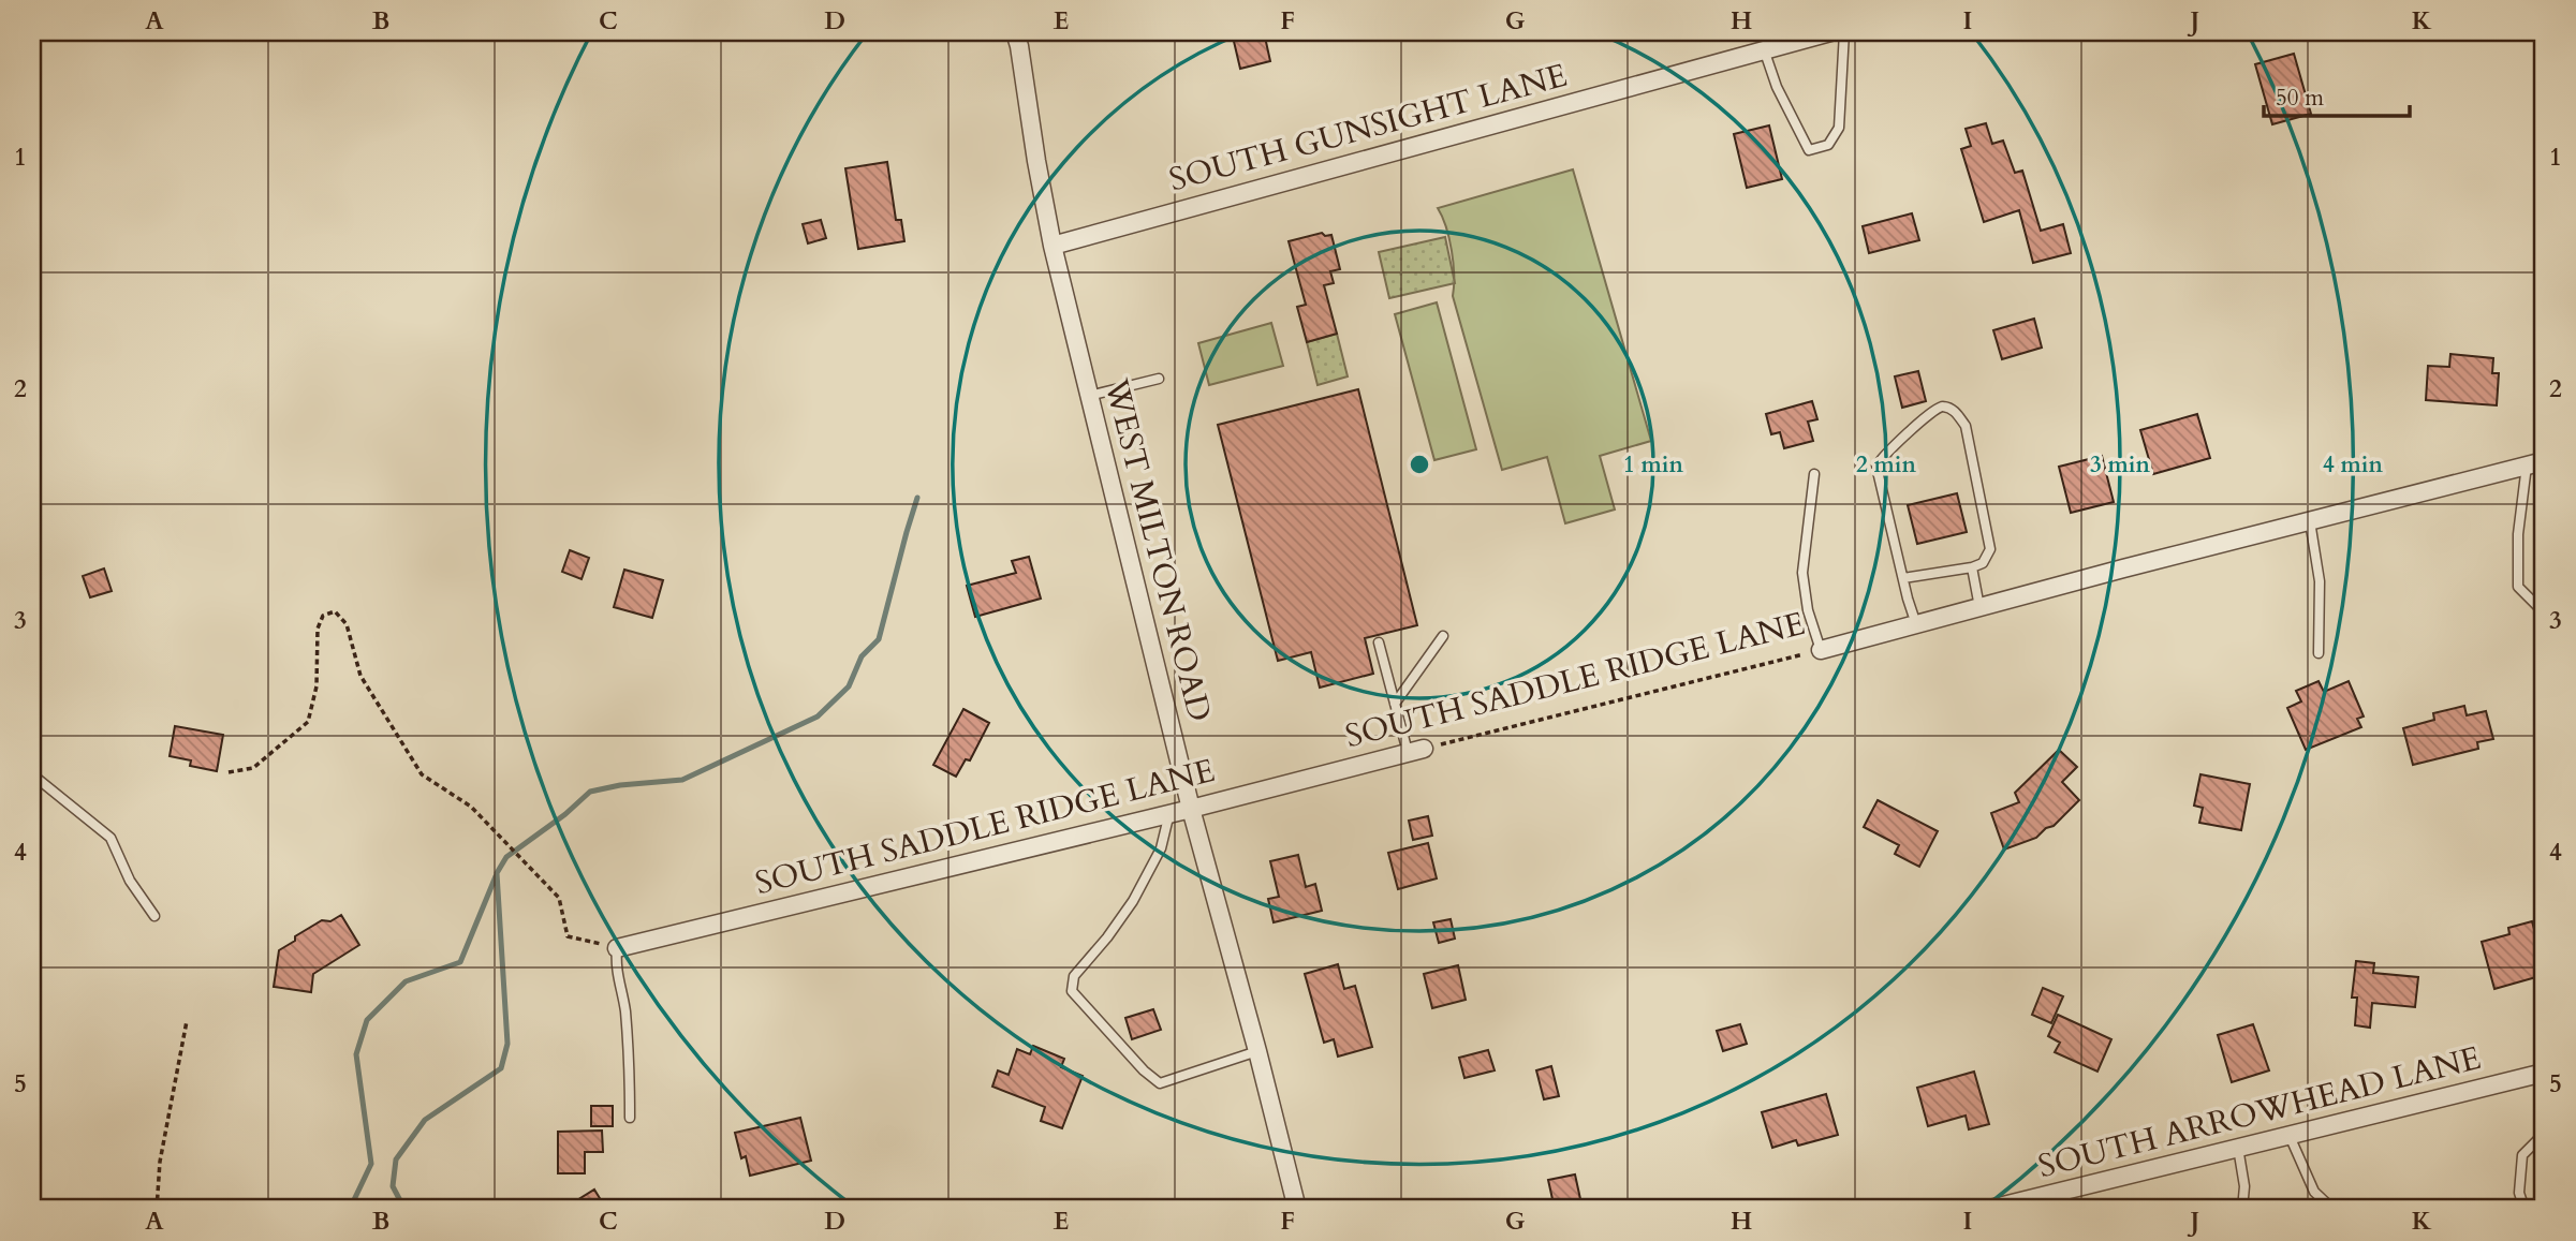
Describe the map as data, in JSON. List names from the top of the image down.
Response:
{
  "streets": {
    "street": [
      "SOUTH GUNSIGHT LANE",
      "WEST MILTON ROAD",
      "SOUTH SADDLE RIDGE LANE",
      "SOUTH ARROWHEAD LANE"
    ]
  },
  "crossings": [
    ["SOUTH GUNSIGHT LANE", "WEST MILTON ROAD"],
    ["WEST MILTON ROAD", "SOUTH SADDLE RIDGE LANE"]
  ],
  "scale_bar": "50 m",
  "grid": {
    "columns": [
      "A",
      "B",
      "C",
      "D",
      "E",
      "F",
      "G",
      "H",
      "I",
      "J",
      "K"
    ],
    "rows": [
      "1",
      "2",
      "3",
      "4",
      "5"
    ]
  },
  "rings": [
    "1 min",
    "2 min",
    "3 min",
    "4 min"
  ]
}
